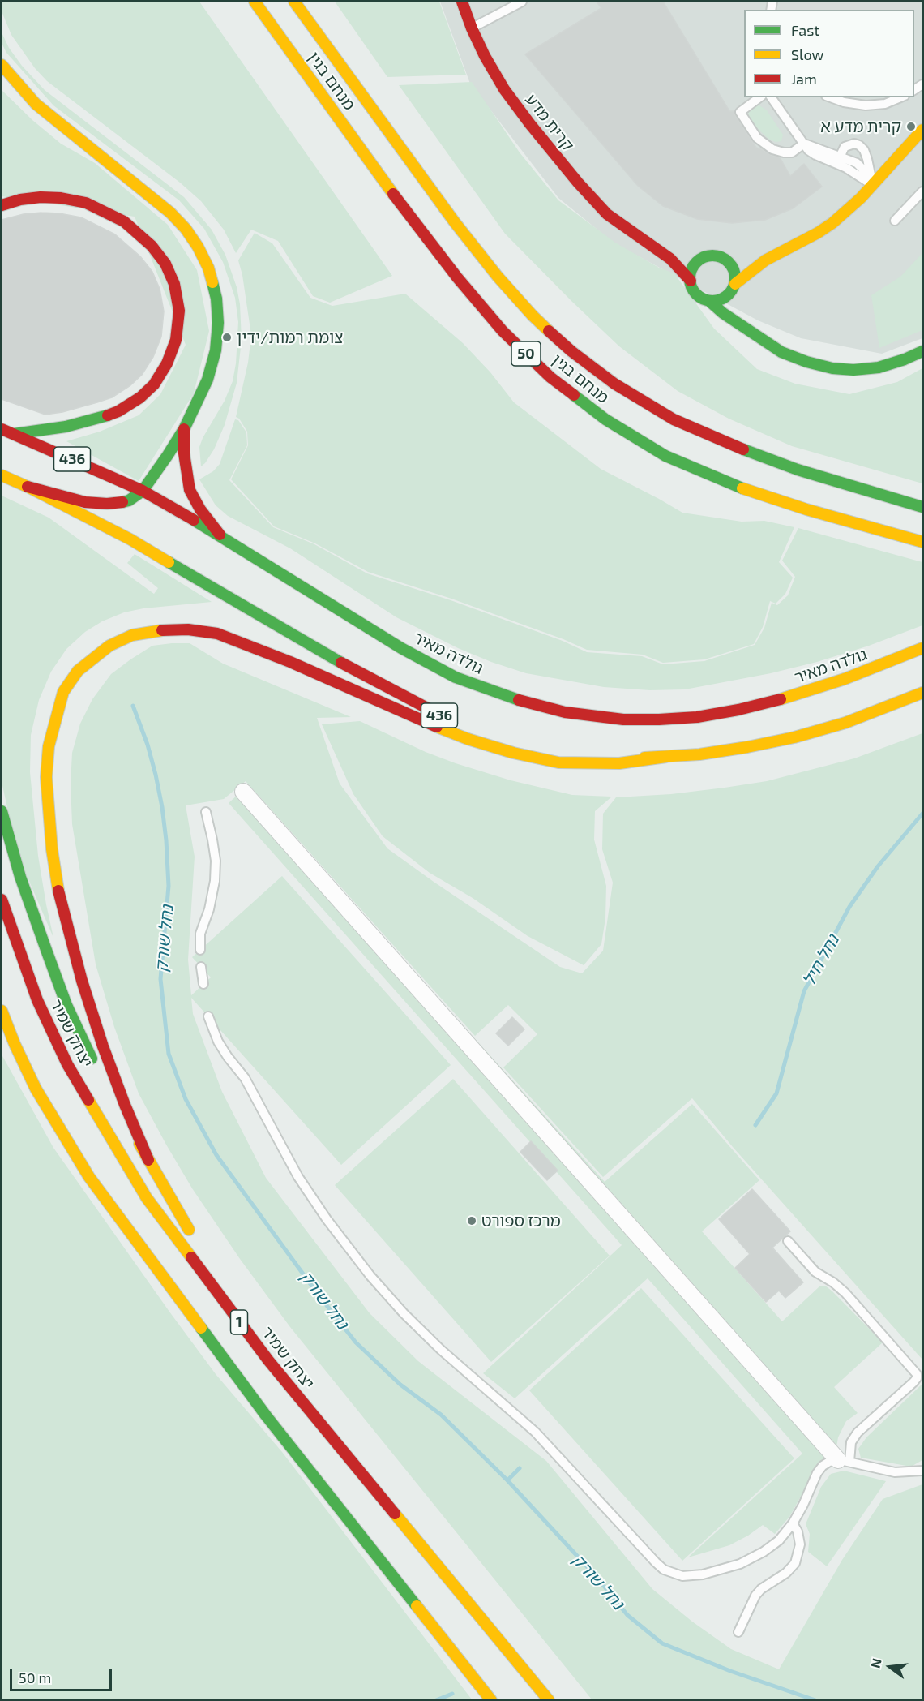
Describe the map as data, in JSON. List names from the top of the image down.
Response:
{
  "streets": {
    "main road": [
      "מנחם בגין",
      "קרית מדע",
      "50",
      "436",
      "גולדה מאיר",
      "יצחק שמיר",
      "1"
    ]
  },
  "water": ["נחל שורק", "נחל חיל"],
  "places": ["קרית מדע א", "צומת רמות/ידין", "מרכז ספורט"],
  "legend": ["Fast", "Slow", "Jam"],
  "scale_bar": "50 m",
  "north": "left"
}
